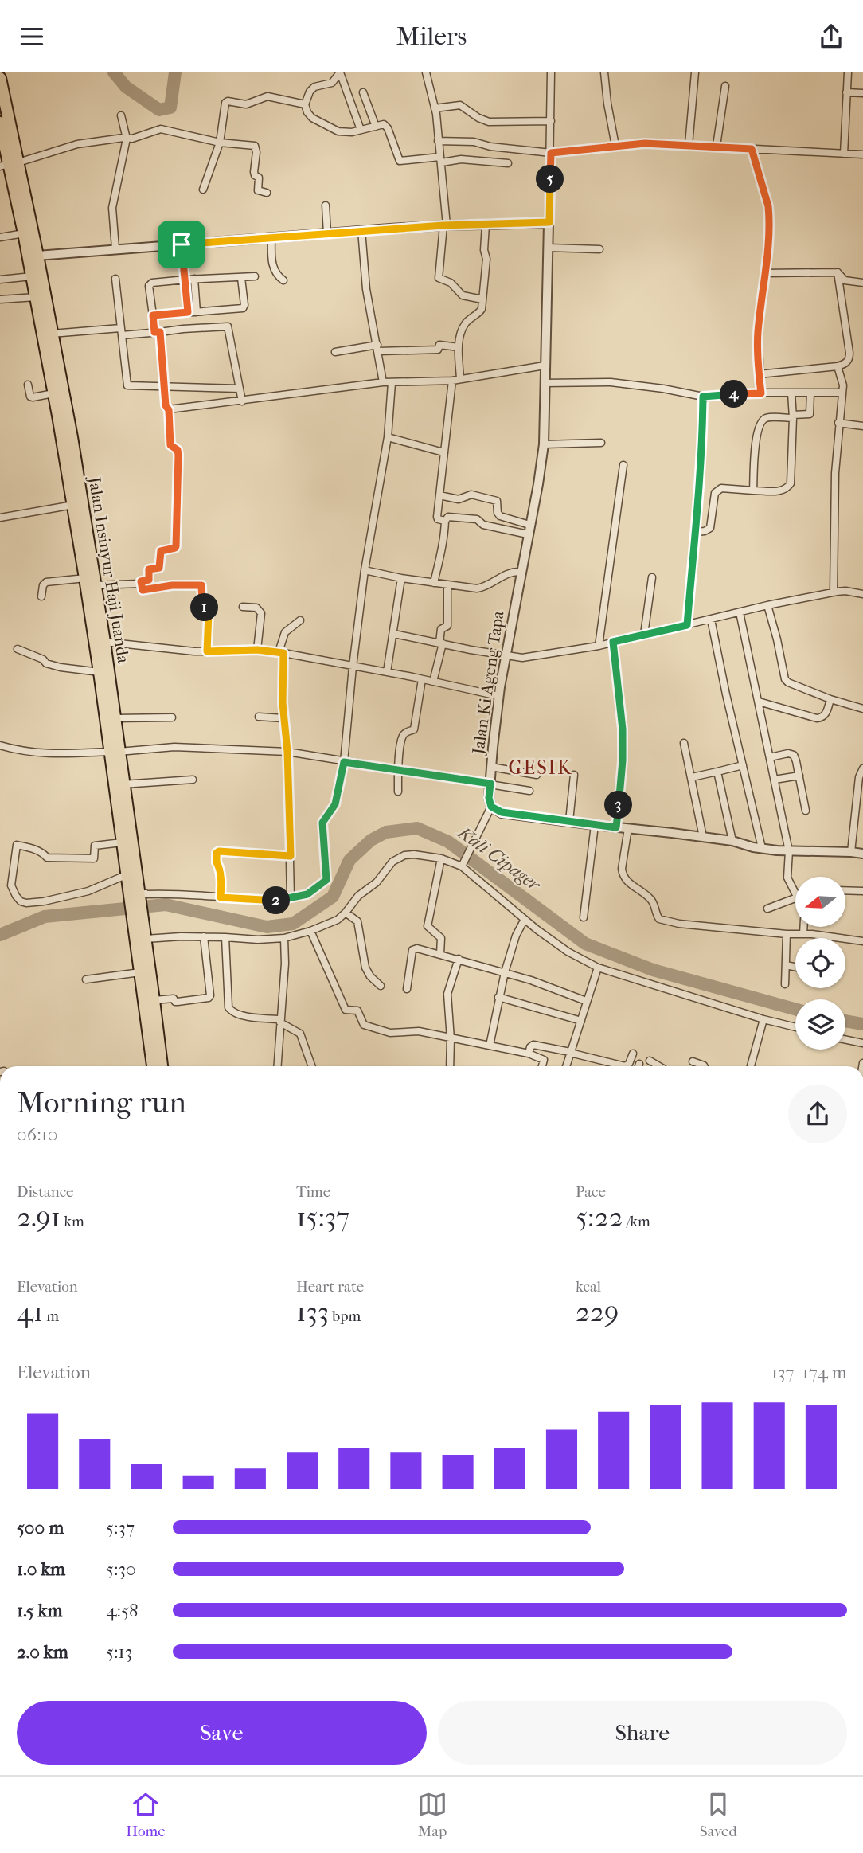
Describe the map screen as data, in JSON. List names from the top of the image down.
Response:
{
  "streets": {
    "highway": ["Jalan Insinyur Haji Juanda"],
    "street": ["Jalan Ki Ageng Tapa"]
  },
  "districts": ["GESIK"],
  "water": ["Kali Cipager"],
  "north": "left",
  "page": {
    "header": "Milers",
    "pins": [
      "5",
      "4",
      "1",
      "3",
      "2"
    ],
    "heading": ["Morning run", "06:10"],
    "stats": [
      ["Distance", "2.91 km"],
      ["Time", "15:37"],
      ["Pace", "5:22 /km"],
      ["Elevation", "41 m"],
      ["Heart rate", "133 bpm"],
      ["kcal", "229"]
    ],
    "chart": ["Elevation", "137–174 m"],
    "list": [
      {
        "name": "500 m",
        "note": "5:37"
      },
      {
        "name": "1.0 km",
        "note": "5:30"
      },
      {
        "name": "1.5 km",
        "note": "4:58"
      },
      {
        "name": "2.0 km",
        "note": "5:13"
      }
    ],
    "buttons": ["Save", "Share"],
    "tabs": ["Home", "Map", "Saved"]
  }
}
